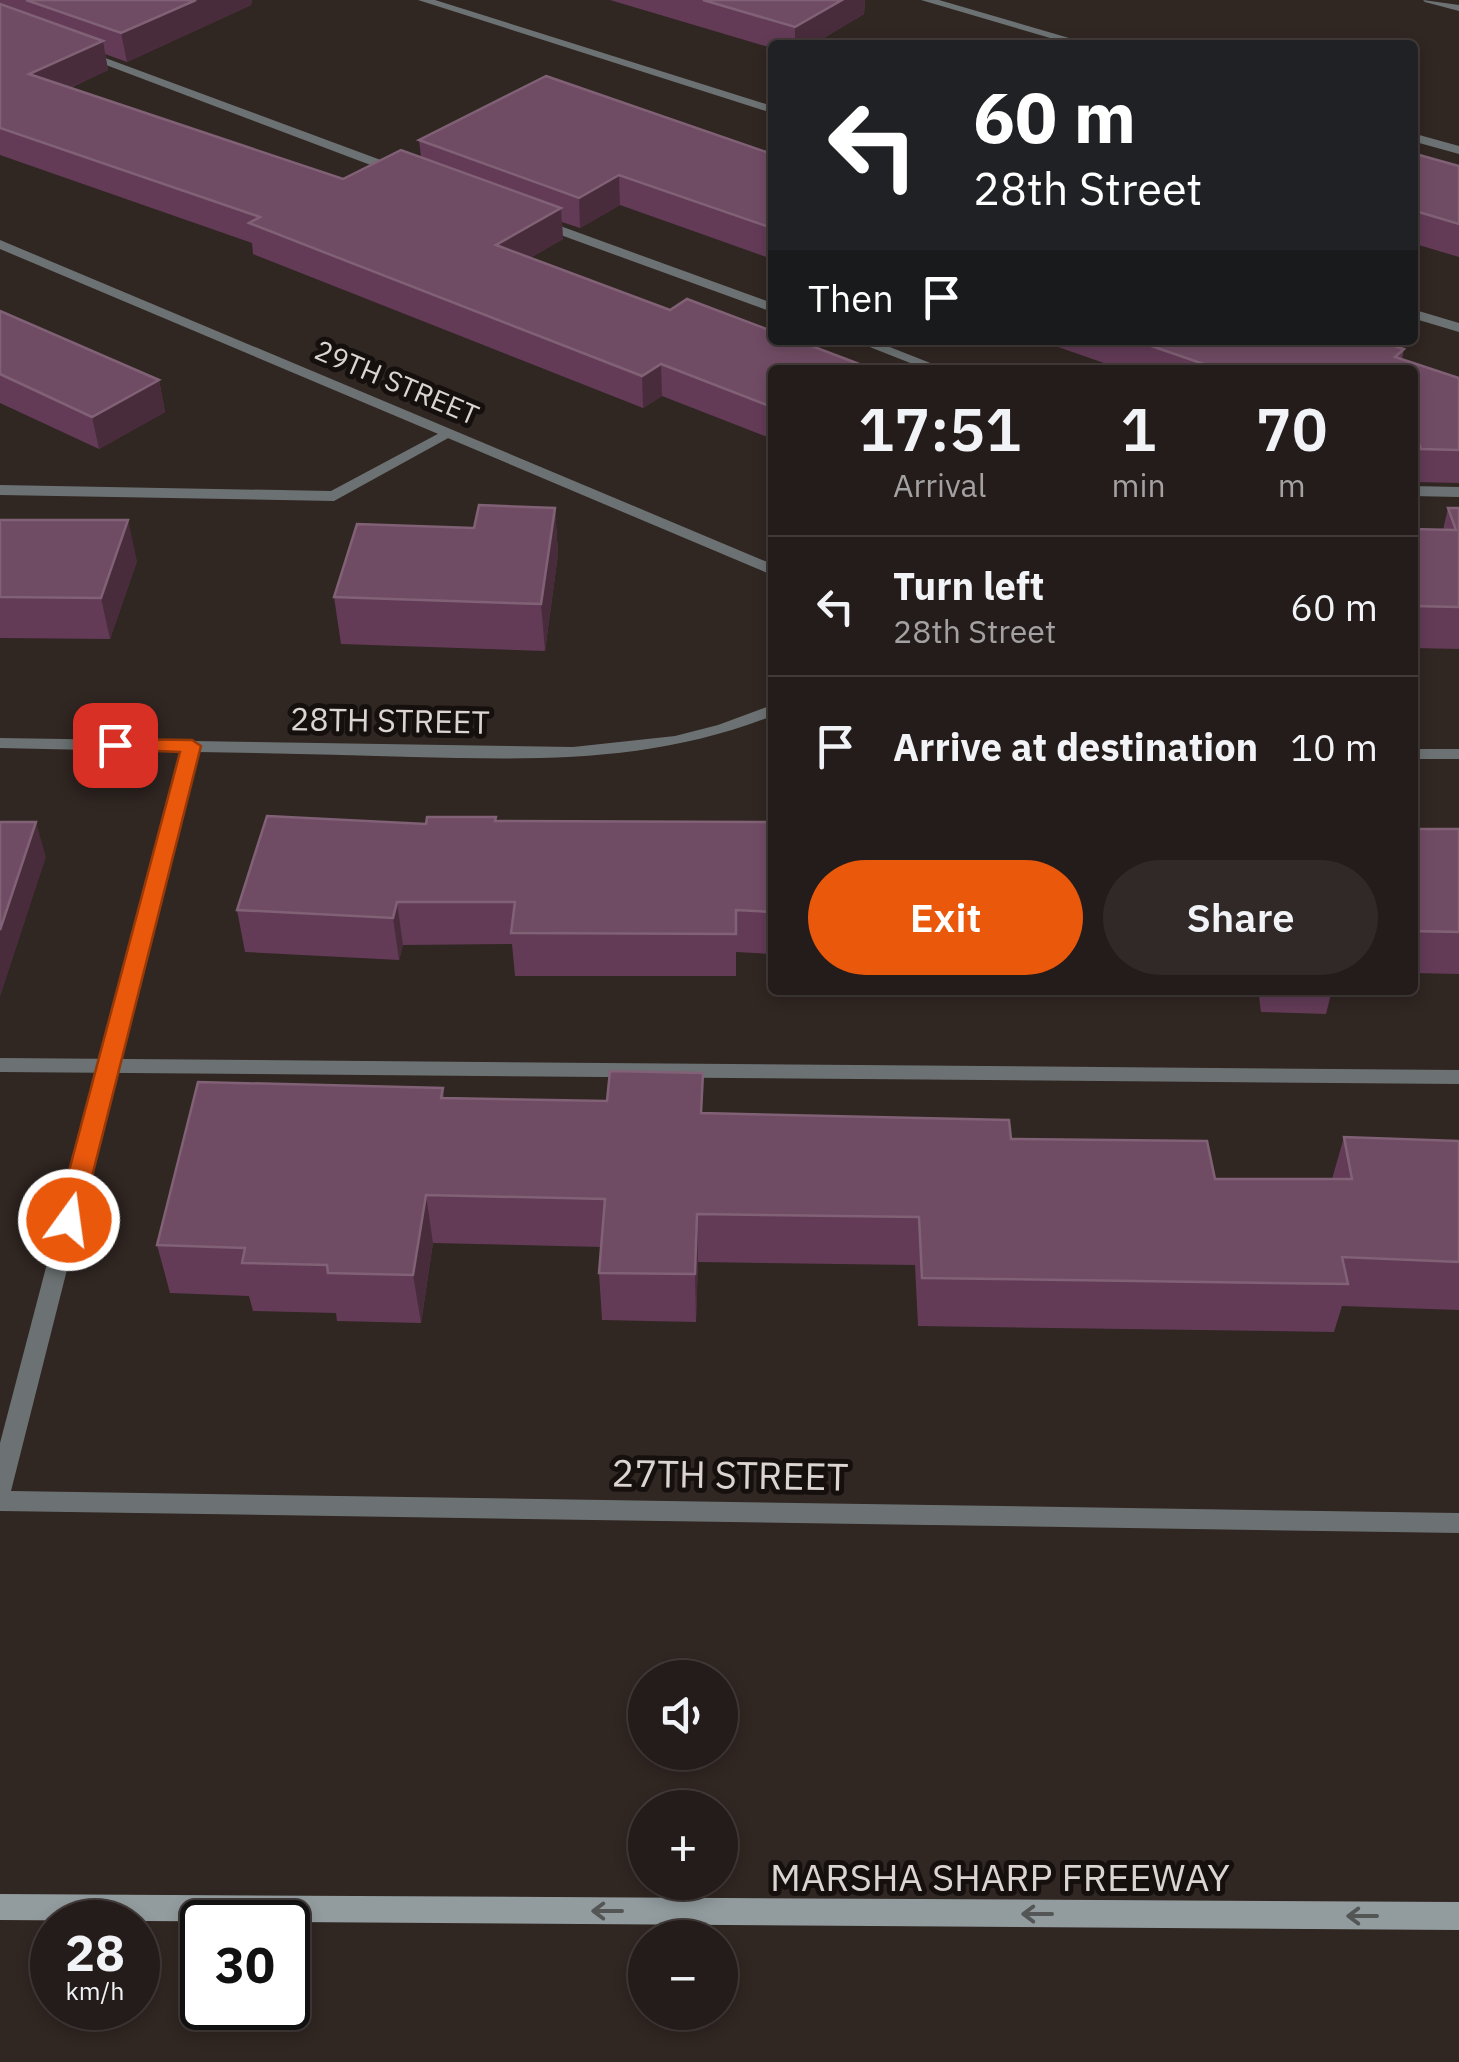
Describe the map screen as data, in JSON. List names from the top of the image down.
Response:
{
  "streets": {
    "main road": ["MARSHA SHARP FREEWAY"],
    "street": ["29TH STREET", "28TH STREET", "27TH STREET"]
  },
  "one_way": ["MARSHA SHARP FREEWAY"],
  "page": {
    "turn": ["60 m", "28th Street"],
    "then": "Then",
    "eta": [
      "17:51",
      "Arrival",
      "1",
      "min",
      "70",
      "m"
    ],
    "list": [
      {
        "name": "Turn left",
        "note": "28th Street",
        "value": "60 m"
      },
      {
        "name": "Arrive at destination",
        "value": "10 m"
      }
    ],
    "buttons": ["Exit", "Share"],
    "map_buttons": ["+", "−"],
    "speed": "28 km/h",
    "limit": "30"
  }
}
